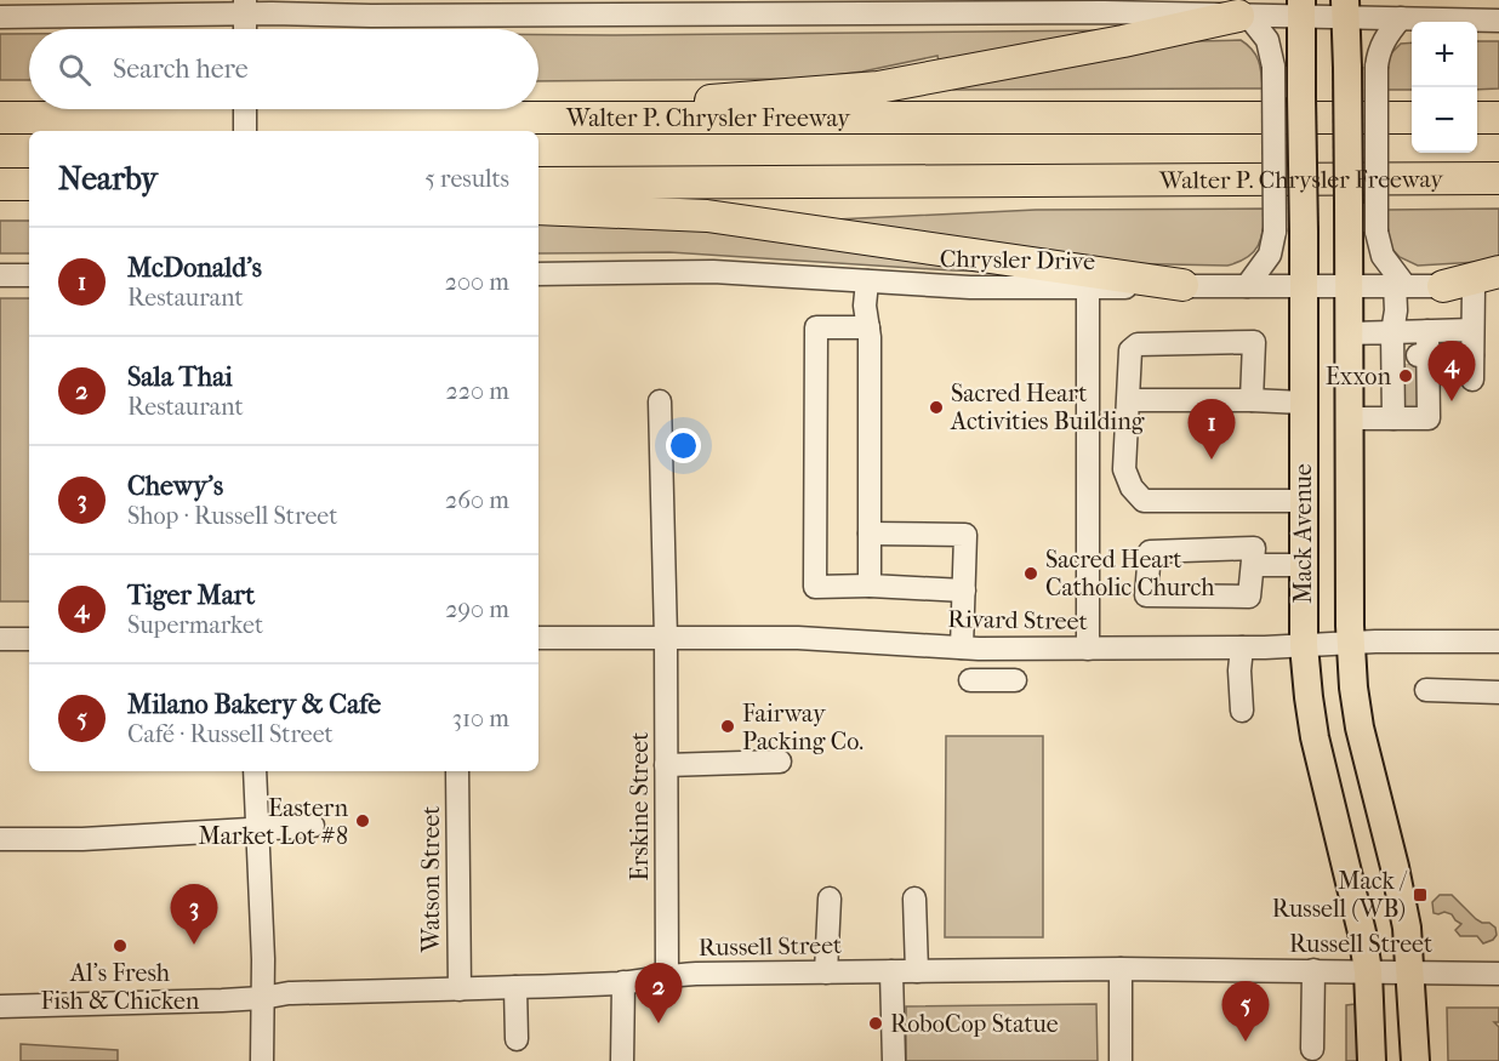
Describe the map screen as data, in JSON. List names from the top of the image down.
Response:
{
  "streets": {
    "highway": ["Walter P. Chrysler Freeway"],
    "main road": ["Mack Avenue"],
    "street": [
      "Chrysler Drive",
      "Rivard Street",
      "Erskine Street",
      "Watson Street",
      "Russell Street"
    ]
  },
  "crossings": [
    ["Chrysler Drive", "Mack Avenue"],
    ["Mack Avenue", "Rivard Street"],
    ["Mack Avenue", "Russell Street"],
    ["Rivard Street", "Erskine Street"],
    ["Erskine Street", "Russell Street"],
    ["Watson Street", "Russell Street"]
  ],
  "places": {
    "other": [
      "Exxon",
      "Sacred Heart Activities Building",
      "Sacred Heart Catholic Church",
      "Fairway Packing Co.",
      "Eastern Market Lot #8",
      "Al's Fresh Fish & Chicken",
      "RoboCop Statue"
    ],
    "transit": ["Mack / Russell (WB)"]
  },
  "page": {
    "map_buttons": ["+", "−"],
    "search": "Search here",
    "heading": ["Nearby", "5 results"],
    "list": [
      {
        "mark": "1",
        "name": "McDonald's",
        "note": "Restaurant",
        "value": "200 m"
      },
      {
        "mark": "2",
        "name": "Sala Thai",
        "note": "Restaurant",
        "value": "220 m"
      },
      {
        "mark": "3",
        "name": "Chewy's",
        "note": "Shop · Russell Street",
        "value": "260 m"
      },
      {
        "mark": "4",
        "name": "Tiger Mart",
        "note": "Supermarket",
        "value": "290 m"
      },
      {
        "mark": "5",
        "name": "Milano Bakery & Cafe",
        "note": "Café · Russell Street",
        "value": "310 m"
      }
    ],
    "pins": [
      "4",
      "1",
      "3",
      "2",
      "5"
    ]
  }
}
